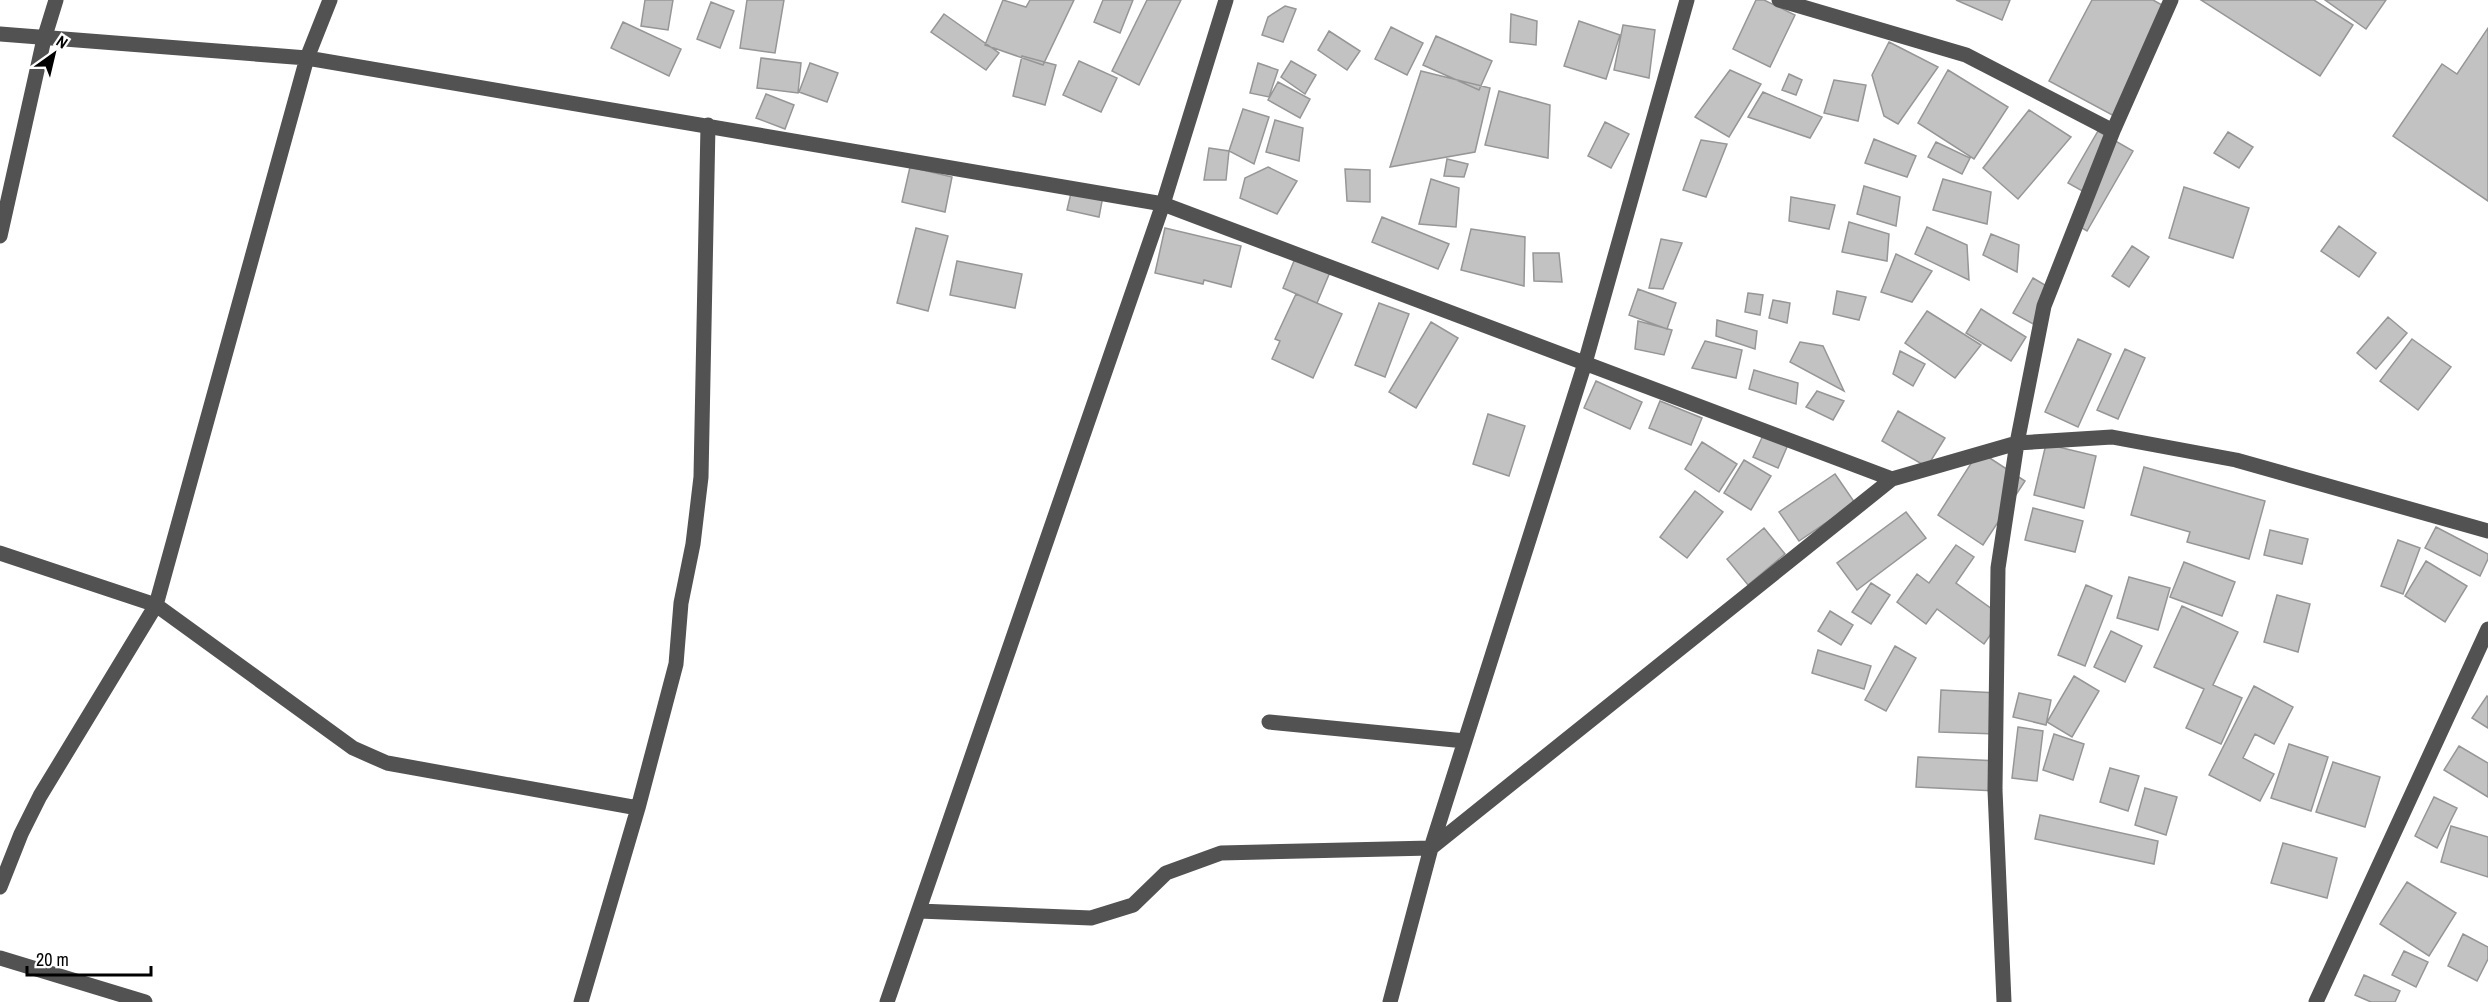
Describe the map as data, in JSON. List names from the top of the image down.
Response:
{
  "scale_bar": "20 m",
  "north": "top right"
}
